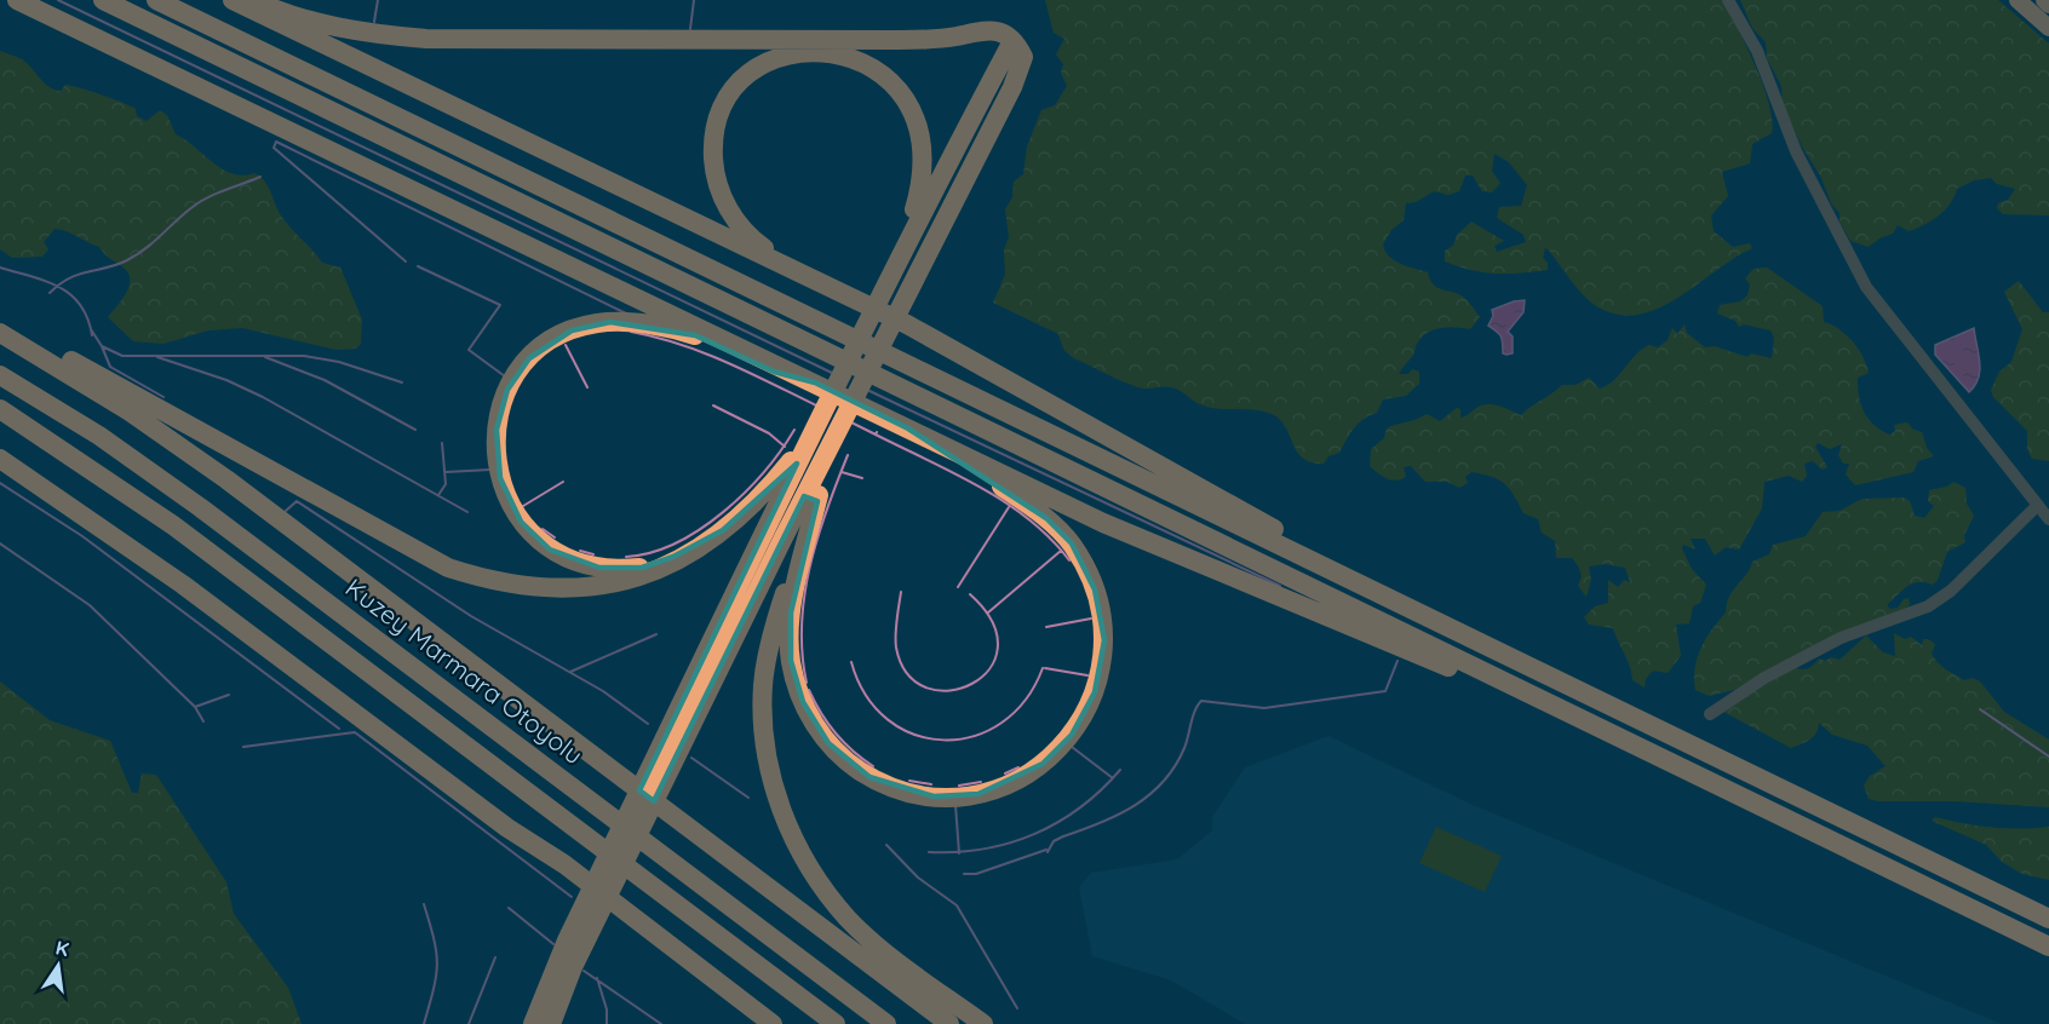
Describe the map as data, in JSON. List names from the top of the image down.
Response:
{
  "streets": {
    "highway": ["Kuzey Marmara Otoyolu"]
  },
  "north": "top"
}
